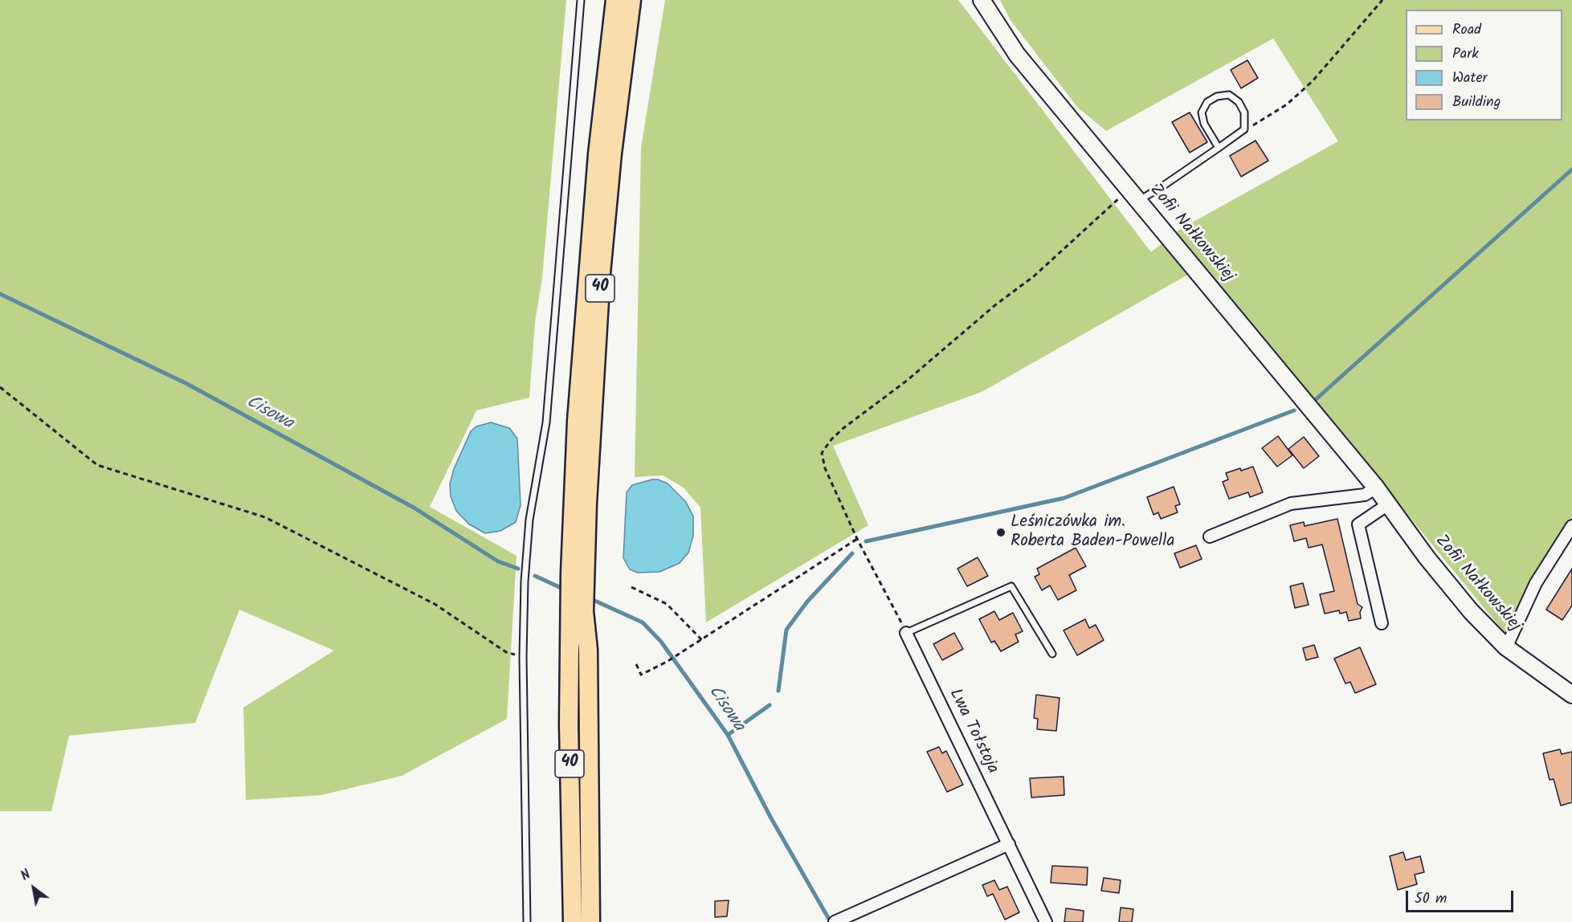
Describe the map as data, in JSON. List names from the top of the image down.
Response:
{
  "streets": {
    "main road": ["40"],
    "street": ["Zofii Nałkowskiej", "Lwa Tołstoja"]
  },
  "water": ["Cisowa"],
  "places": ["Leśniczówka im. Roberta Baden-Powella"],
  "legend": [
    "Road",
    "Park",
    "Water",
    "Building"
  ],
  "scale_bar": "50 m",
  "north": "top left"
}
